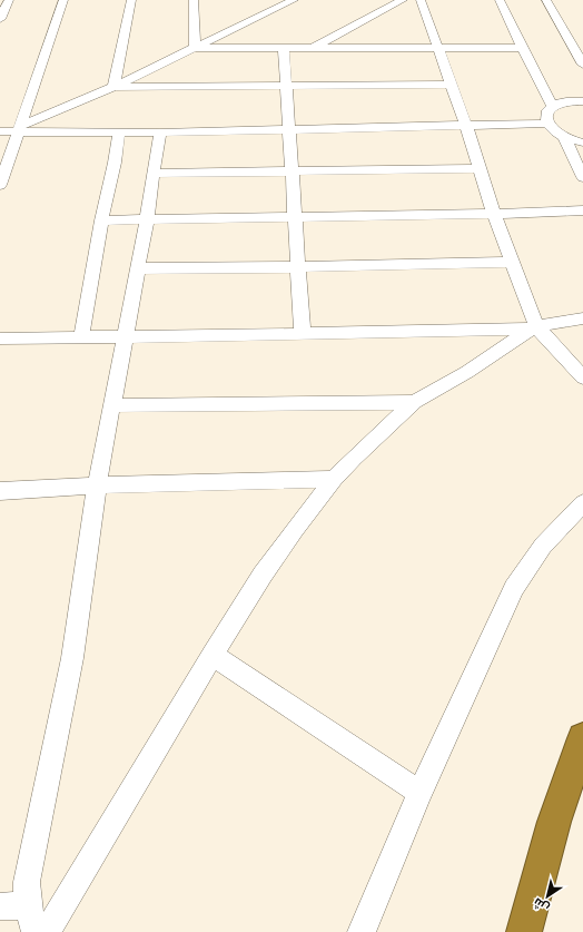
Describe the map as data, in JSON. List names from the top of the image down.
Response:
{
  "north": "bottom left"
}
